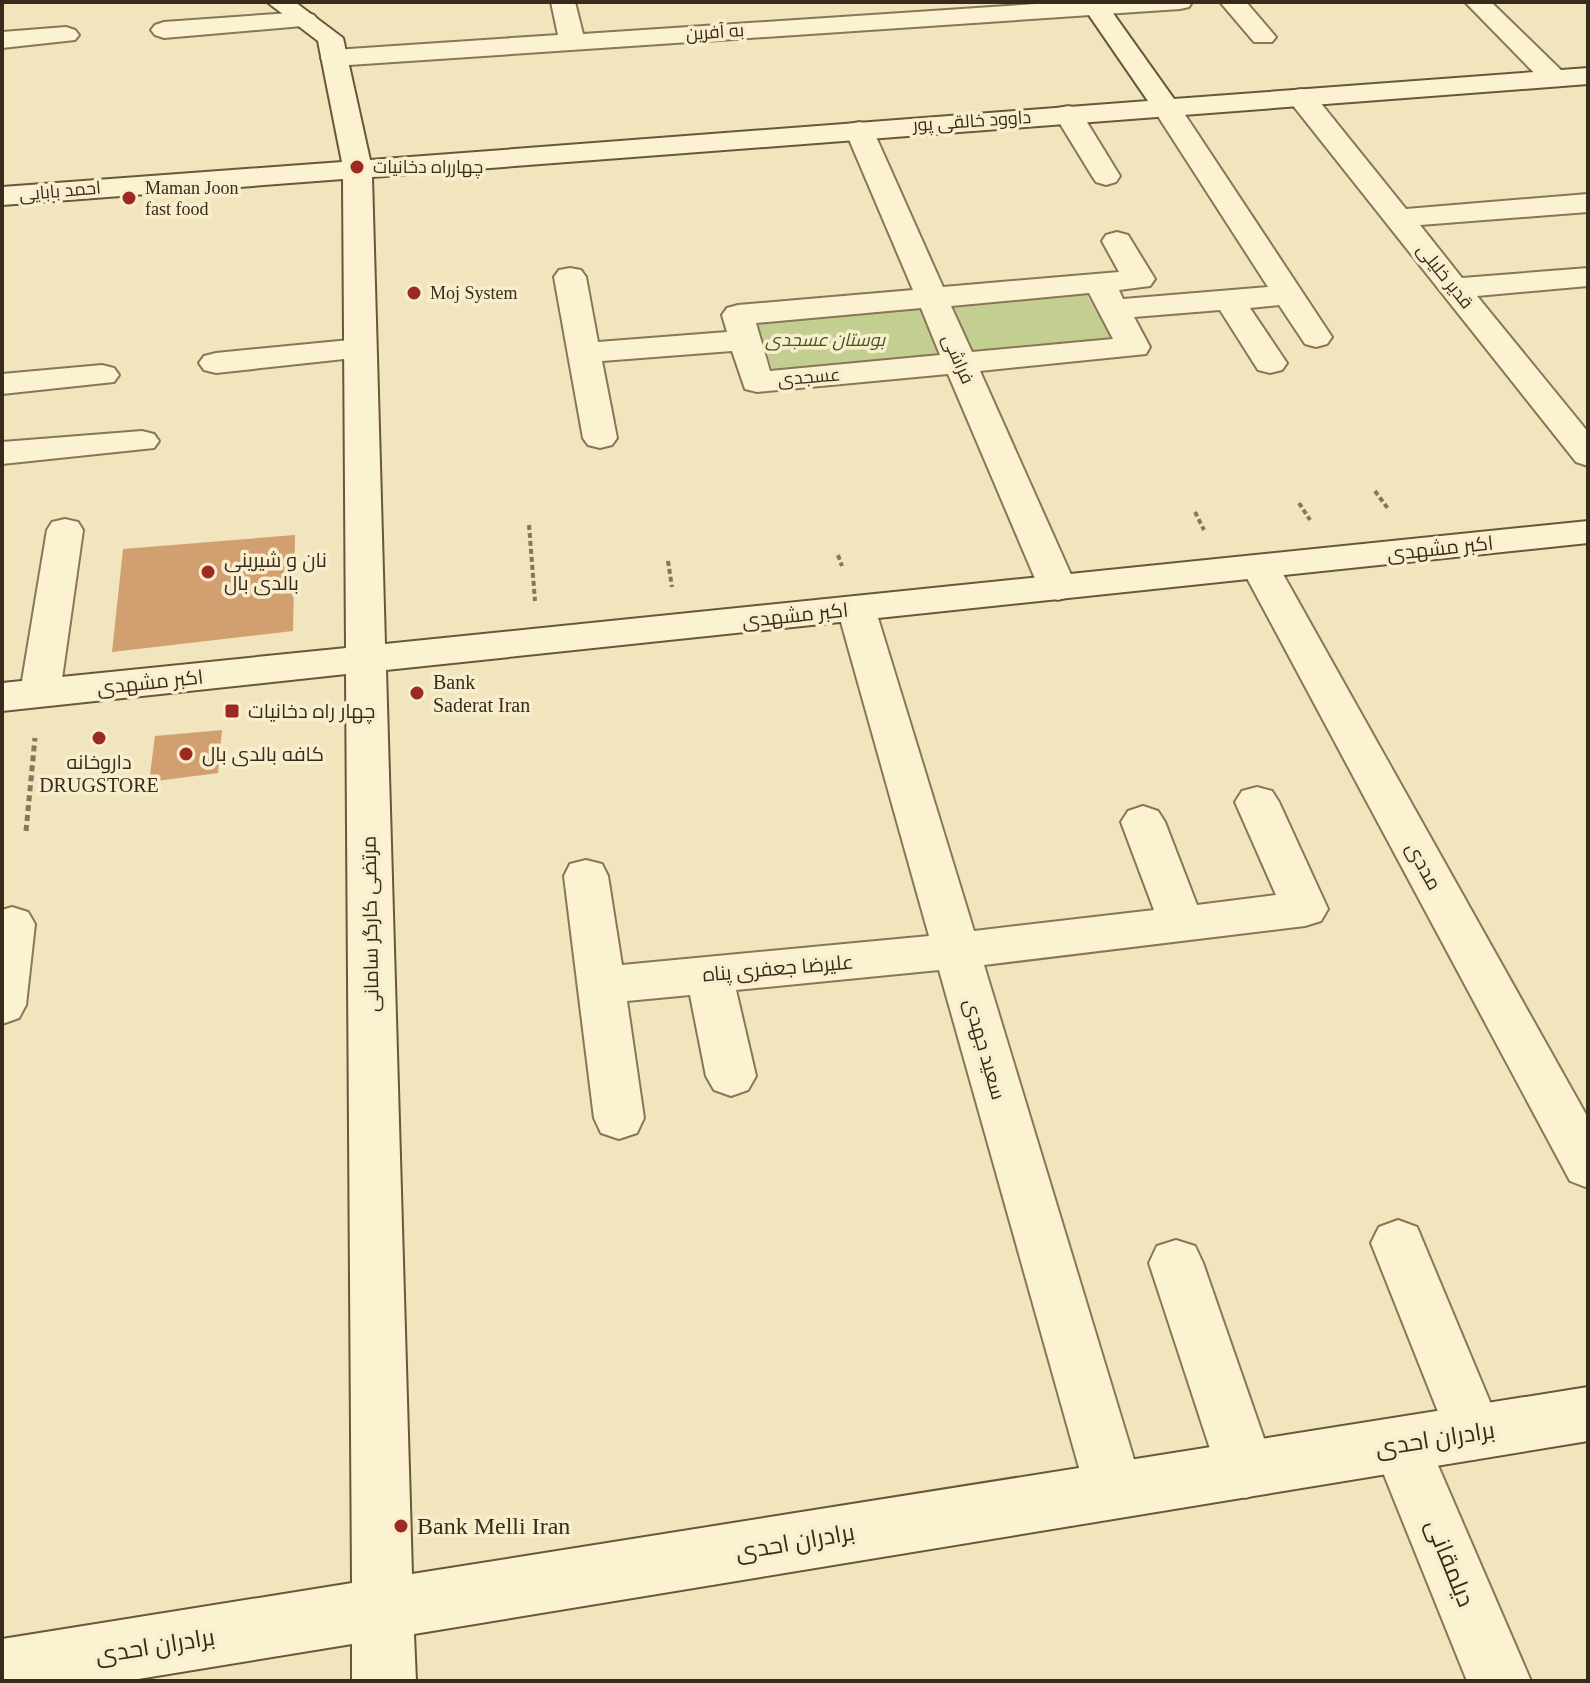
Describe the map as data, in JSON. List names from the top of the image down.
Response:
{
  "streets": {
    "street": [
      "به آفرین",
      "داوود خالقی پور",
      "احمد بابایی",
      "قدیر خلیلی",
      "فراشی",
      "عسجدی",
      "اکبر مشهدی",
      "مددی",
      "مرتضی کارگر سامانی",
      "علیرضا جعفری پناه",
      "سعید جهدی",
      "برادران احدی",
      "دیلمقانی"
    ]
  },
  "crossings": [
    ["به آفرین", "مرتضی کارگر سامانی"],
    ["داوود خالقی پور", "احمد بابایی"],
    ["داوود خالقی پور", "قدیر خلیلی"],
    ["داوود خالقی پور", "فراشی"],
    ["داوود خالقی پور", "مرتضی کارگر سامانی"],
    ["احمد بابایی", "مرتضی کارگر سامانی"],
    ["فراشی", "عسجدی"],
    ["فراشی", "اکبر مشهدی"],
    ["اکبر مشهدی", "مددی"],
    ["اکبر مشهدی", "مرتضی کارگر سامانی"],
    ["اکبر مشهدی", "سعید جهدی"],
    ["مرتضی کارگر سامانی", "برادران احدی"],
    ["علیرضا جعفری پناه", "سعید جهدی"],
    ["سعید جهدی", "برادران احدی"],
    ["برادران احدی", "دیلمقانی"]
  ],
  "parks": ["بوستان عسجدی"],
  "places": {
    "other": [
      "چهارراه دخانیات",
      "Maman Joon fast food",
      "Moj System",
      "نان و شیرینی بالدی بال",
      "Bank Saderat Iran",
      "داروخانه DRUGSTORE",
      "کافه بالدی بال",
      "Bank Melli Iran"
    ],
    "transit": ["چهار راه دخانیات"]
  }
}
